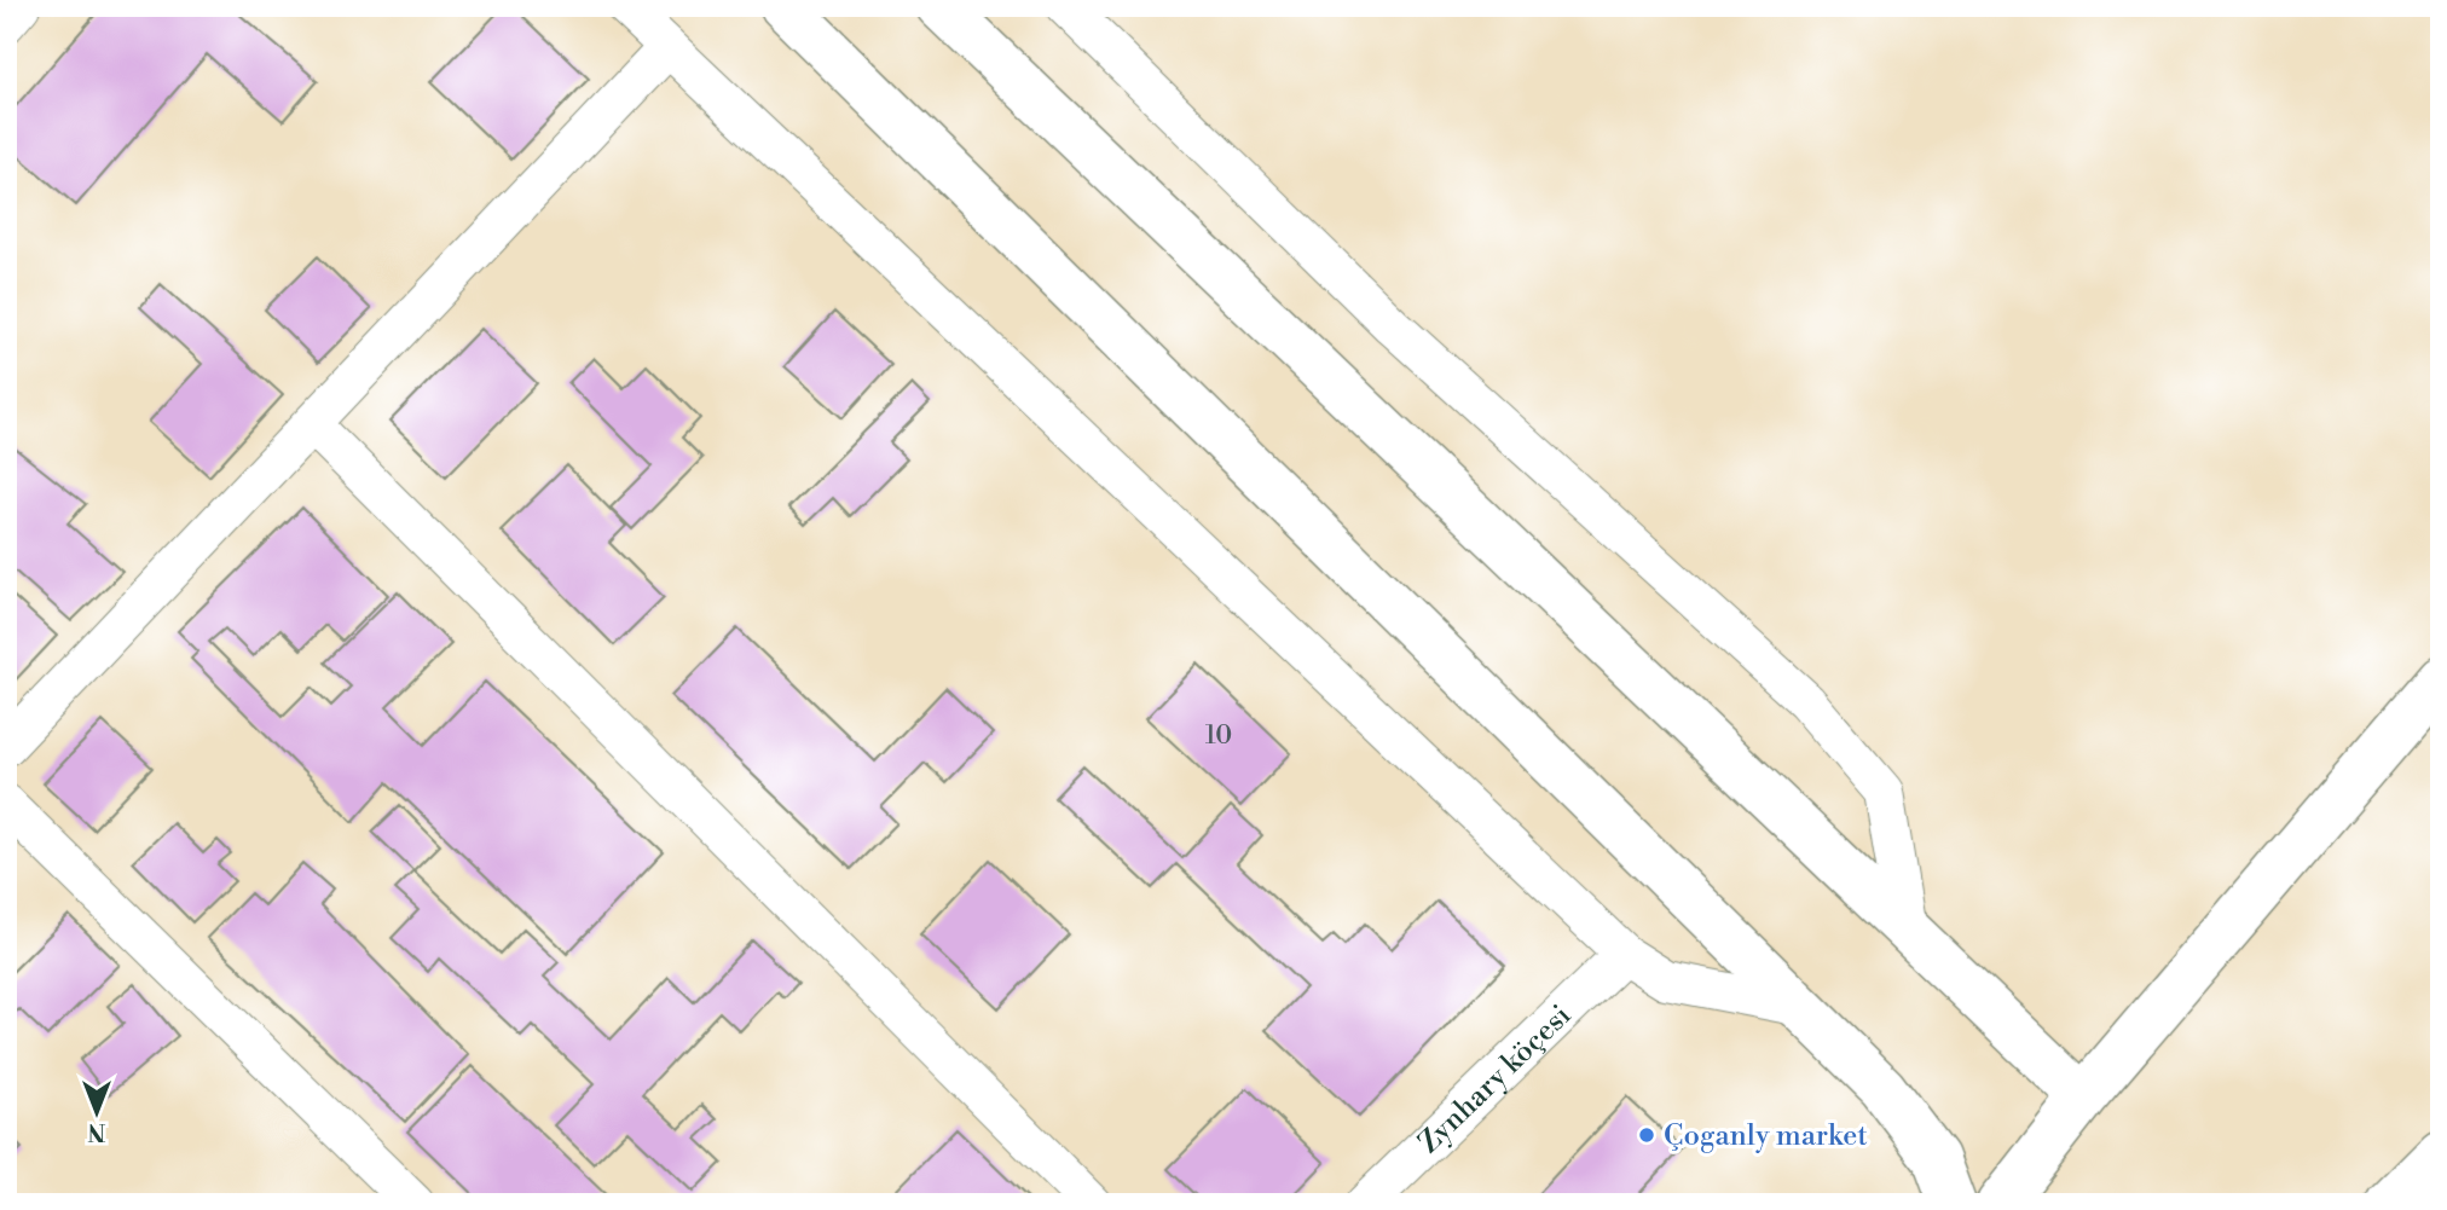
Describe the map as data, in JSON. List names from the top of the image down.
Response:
{
  "streets": {
    "street": ["Zynhary köçesi"]
  },
  "places": ["Çoganly market"],
  "house_numbers": ["10"],
  "north": "bottom"
}
